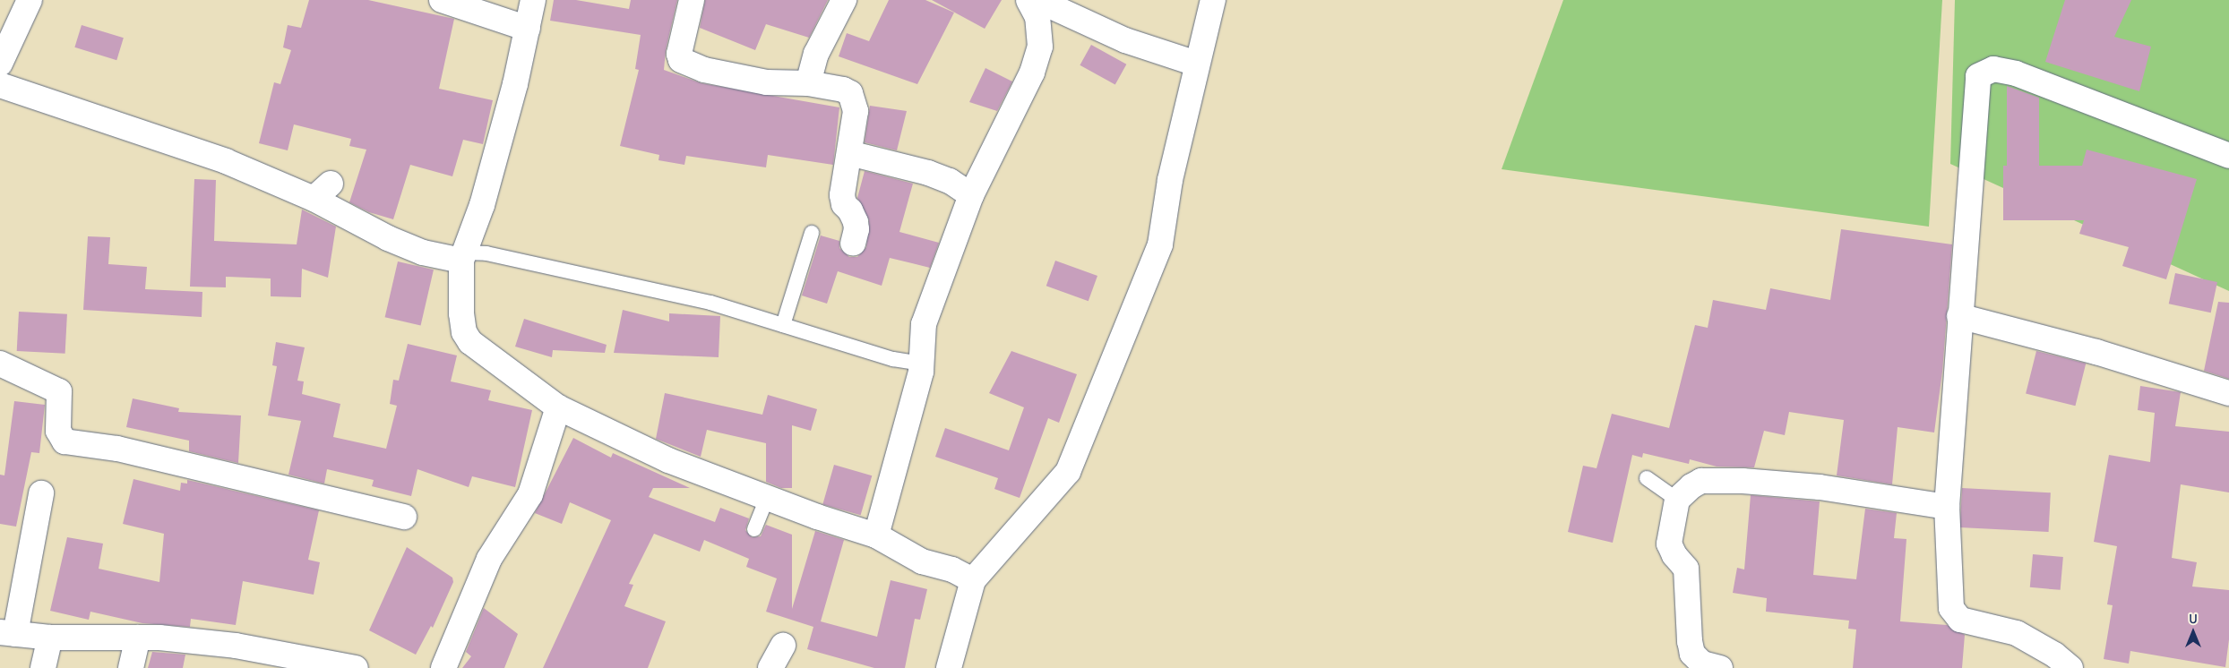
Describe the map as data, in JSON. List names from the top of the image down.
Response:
{
  "north": "top"
}
